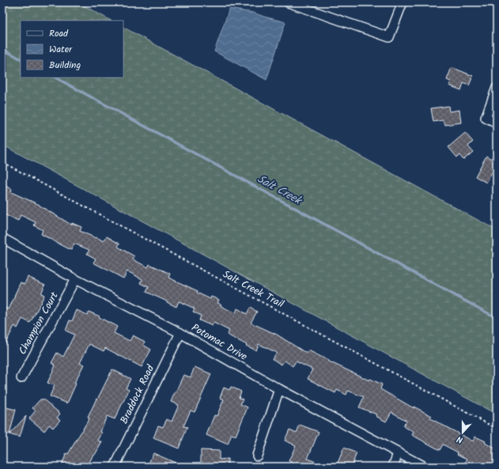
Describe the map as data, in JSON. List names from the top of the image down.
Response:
{
  "streets": {
    "street": ["Champion Court", "Potomac Drive", "Braddock Road"],
    "path": ["Salt Creek Trail"]
  },
  "crossings": [
    ["Champion Court", "Potomac Drive"],
    ["Potomac Drive", "Braddock Road"]
  ],
  "water": ["Salt Creek"],
  "legend": ["Road", "Water", "Building"],
  "north": "bottom"
}
